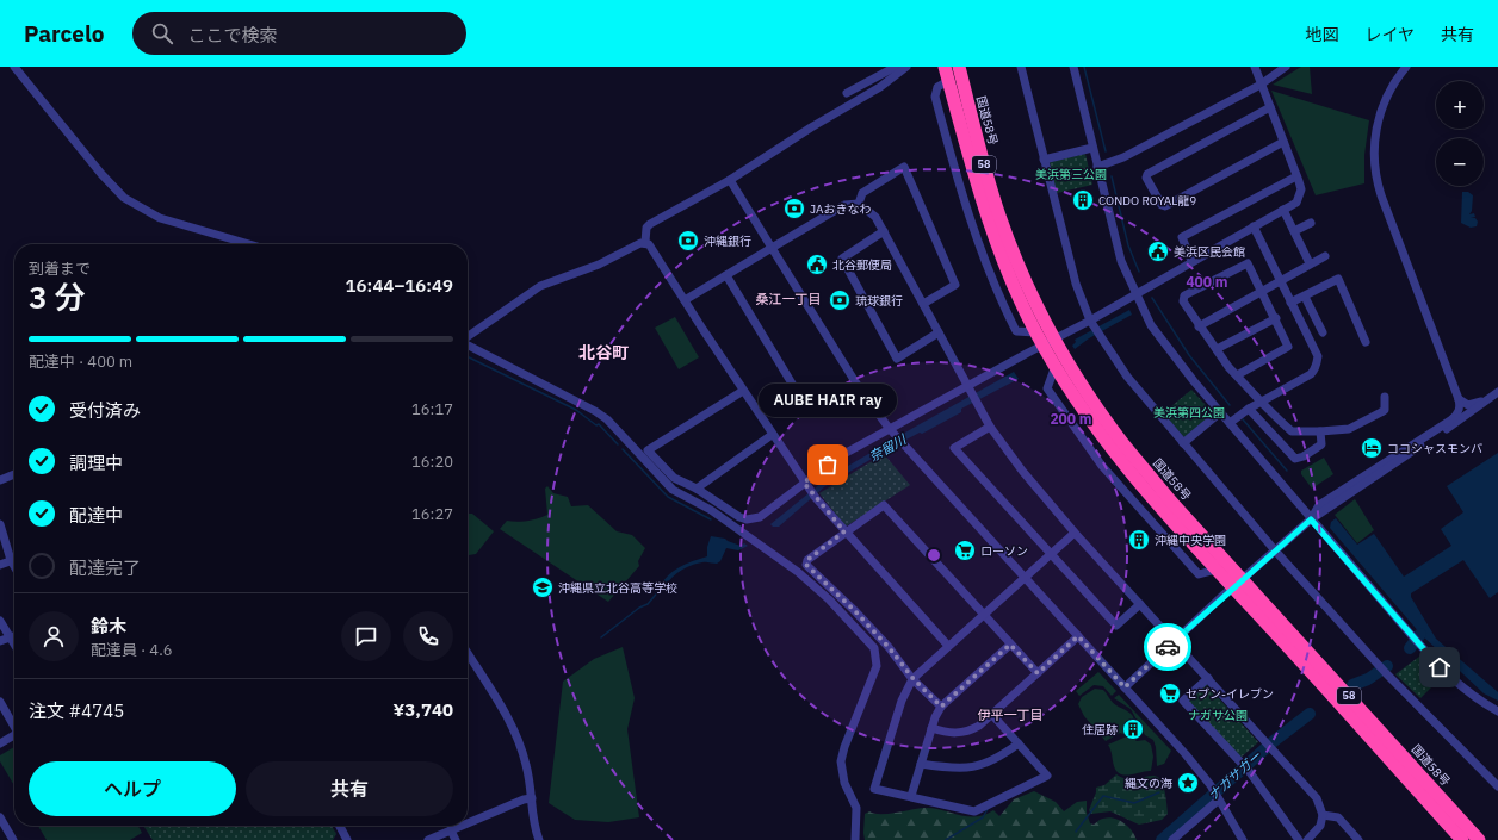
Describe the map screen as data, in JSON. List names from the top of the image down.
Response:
{
  "streets": {
    "highway": ["国道58号", "58"]
  },
  "districts": ["桑江一丁目", "北谷町", "伊平一丁目"],
  "water": ["奈留川", "ナガサガー"],
  "parks": ["美浜第三公園", "美浜第四公園", "ナガサ公園"],
  "places": {
    "building": ["CONDO ROYAL龍9", "沖縄中央学園", "住居跡"],
    "bank": ["JAおきなわ", "沖縄銀行", "琉球銀行"],
    "public building": ["美浜区民会館", "北谷郵便局"],
    "hotel": ["ココシャスモンパ"],
    "other": ["AUBE HAIR ray"],
    "supermarket": ["ローソン", "セブン-イレブン"],
    "school or university": ["沖縄県立北谷高等学校"],
    "place": ["縄文の海"]
  },
  "page": {
    "header": "Parcelo",
    "search": "ここで検索",
    "nav": ["地図", "レイヤ", "共有"],
    "map_buttons": ["+", "−"],
    "heading": ["3 分", "到着まで", "16:44–16:49"],
    "panel": [
      "鈴木",
      "配達員 · 4.6",
      "注文 #4745",
      "¥3,740"
    ],
    "bar": "配達中 · 400 m",
    "list": [
      ["受付済み", "16:17"],
      ["調理中", "16:20"],
      ["配達中", "16:27"],
      "配達完了"
    ],
    "bubble": "AUBE HAIR ray",
    "buttons": ["ヘルプ", "共有"]
  },
  "rings": ["400 m", "200 m"]
}
